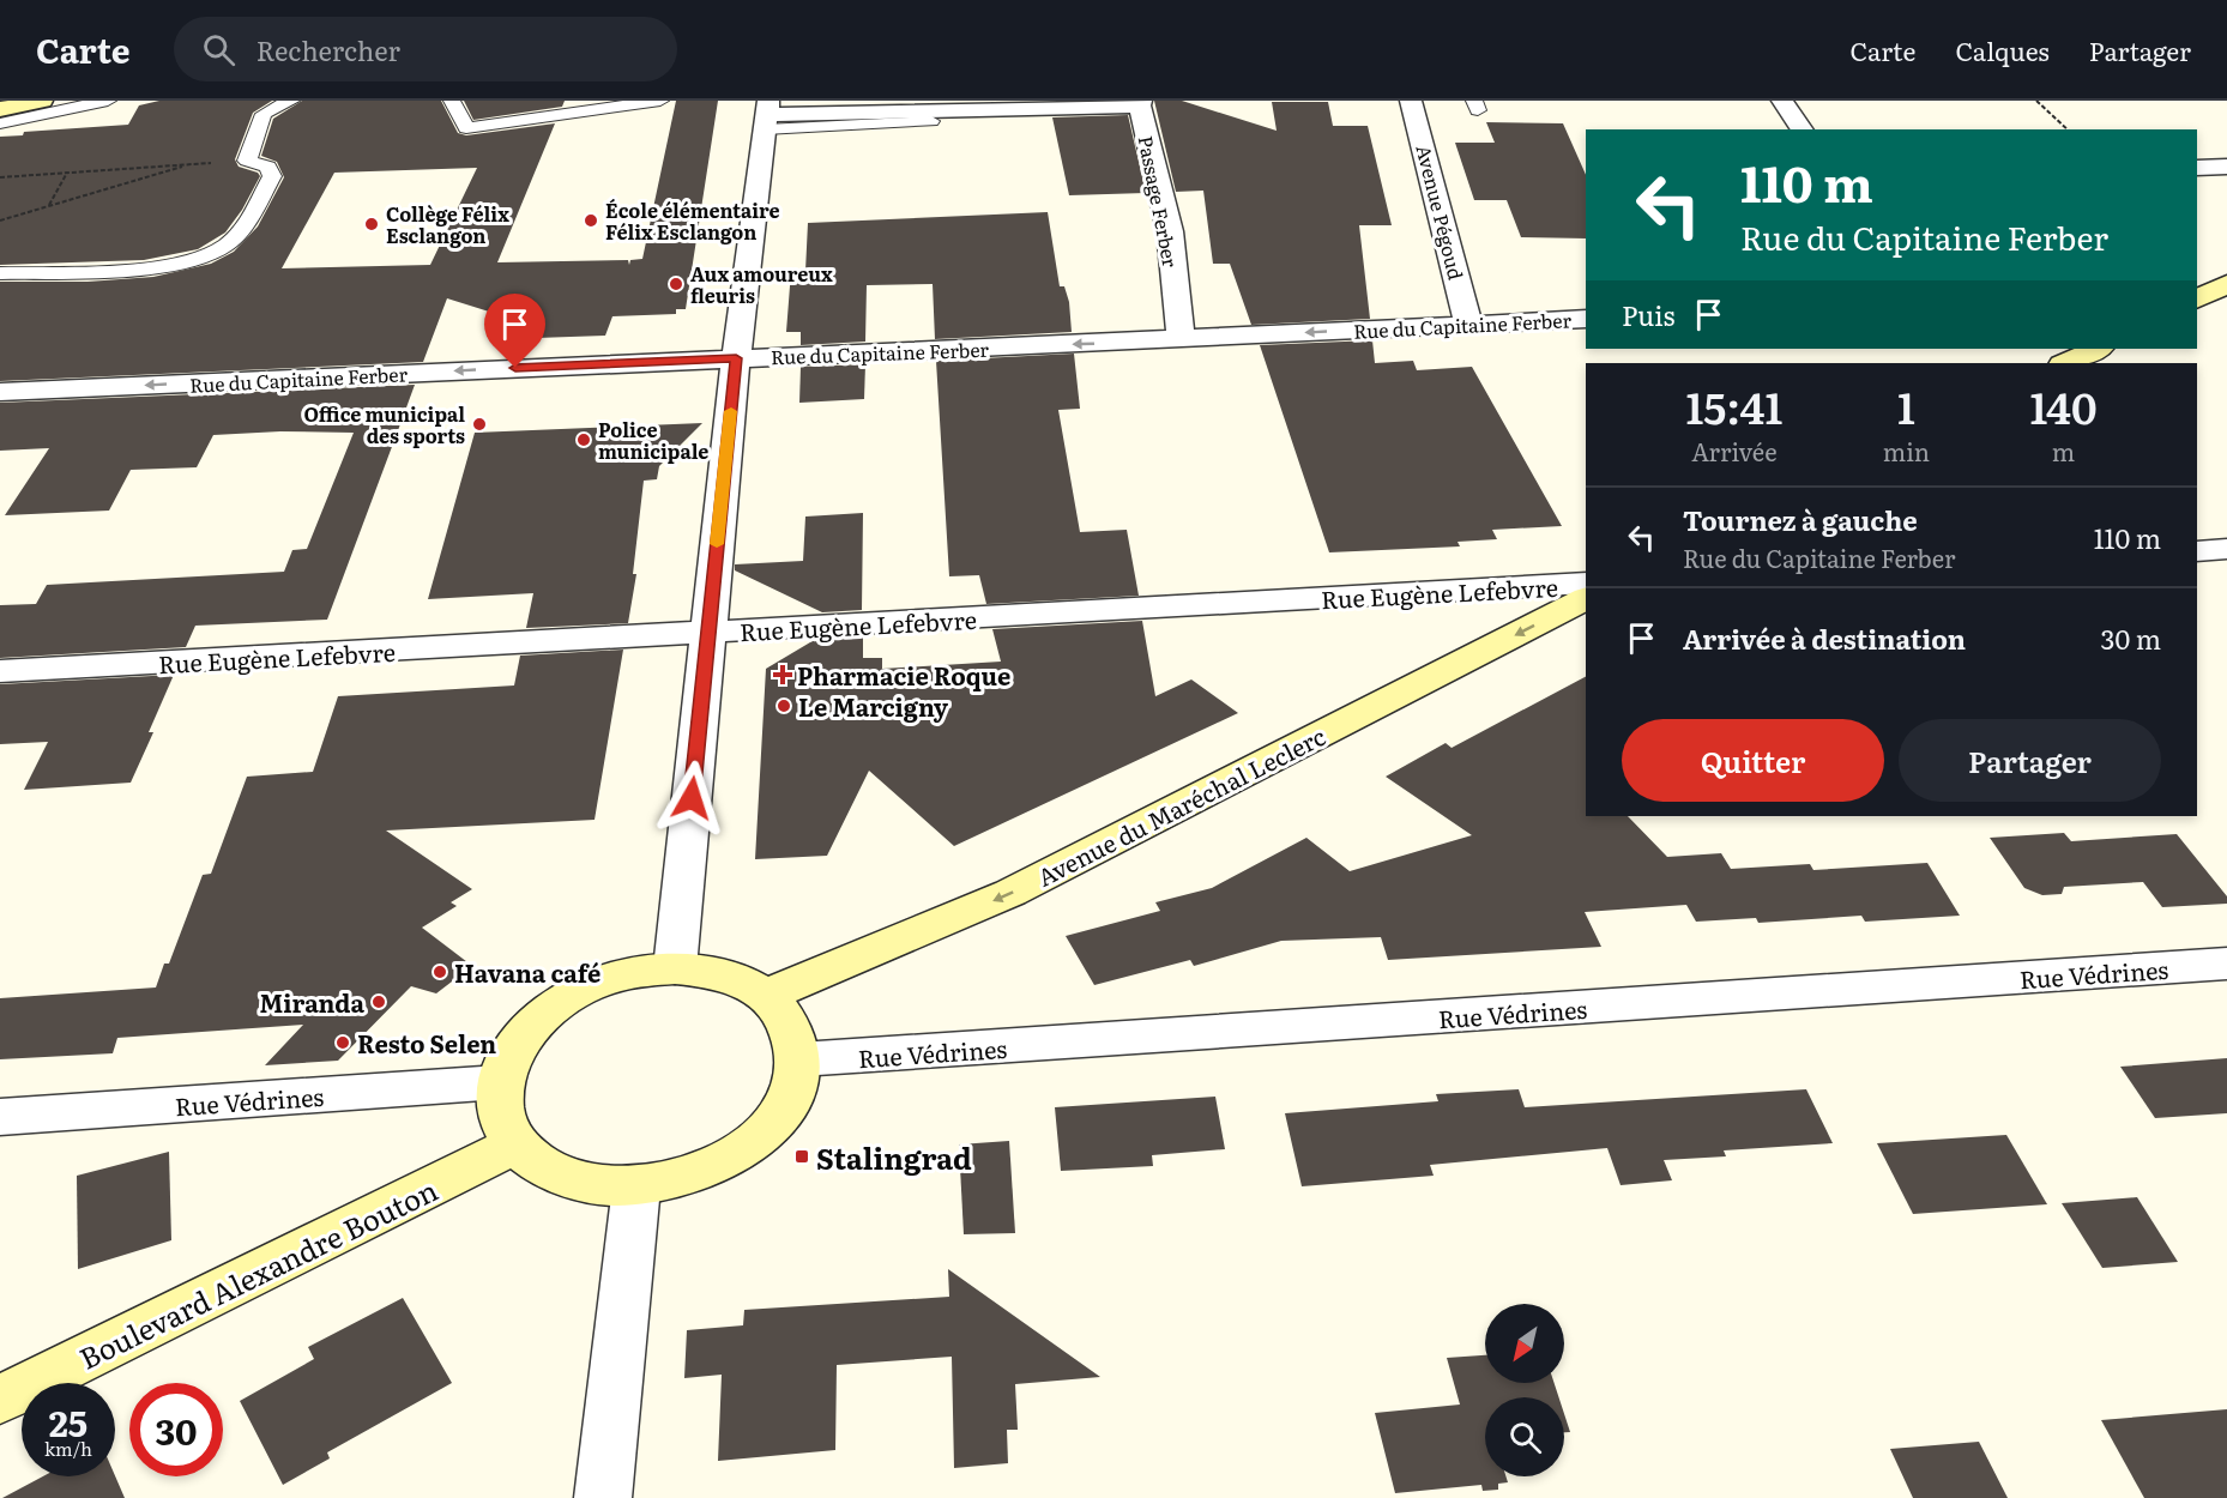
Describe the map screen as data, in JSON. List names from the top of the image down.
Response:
{
  "streets": {
    "street": [
      "Passage Ferber",
      "Avenue Pégoud",
      "Rue du Capitaine Ferber",
      "Rue Eugène Lefebvre",
      "Avenue du Maréchal Leclerc",
      "Rue Védrines",
      "Boulevard Alexandre Bouton"
    ]
  },
  "crossings": [
    ["Passage Ferber", "Rue du Capitaine Ferber"],
    ["Avenue Pégoud", "Rue du Capitaine Ferber"]
  ],
  "one_way": ["Rue du Capitaine Ferber", "Avenue du Maréchal Leclerc"],
  "places": {
    "other": [
      "École élémentaire Félix Esclangon",
      "Collège Félix Esclangon",
      "Aux amoureux fleuris",
      "Office municipal des sports",
      "Police municipale",
      "Le Marcigny",
      "Havana café",
      "Miranda",
      "Resto Selen"
    ],
    "health": ["Pharmacie Roque"],
    "transit": ["Stalingrad"]
  },
  "north": "bottom left",
  "page": {
    "header": "Carte",
    "search": "Rechercher",
    "nav": ["Carte", "Calques", "Partager"],
    "turn": ["110 m", "Rue du Capitaine Ferber"],
    "then": "Puis",
    "eta": [
      "15:41",
      "Arrivée",
      "1",
      "min",
      "140",
      "m"
    ],
    "list": [
      {
        "name": "Tournez à gauche",
        "note": "Rue du Capitaine Ferber",
        "value": "110 m"
      },
      {
        "name": "Arrivée à destination",
        "value": "30 m"
      }
    ],
    "buttons": ["Quitter", "Partager"],
    "speed": "25 km/h",
    "limit": "30"
  }
}
